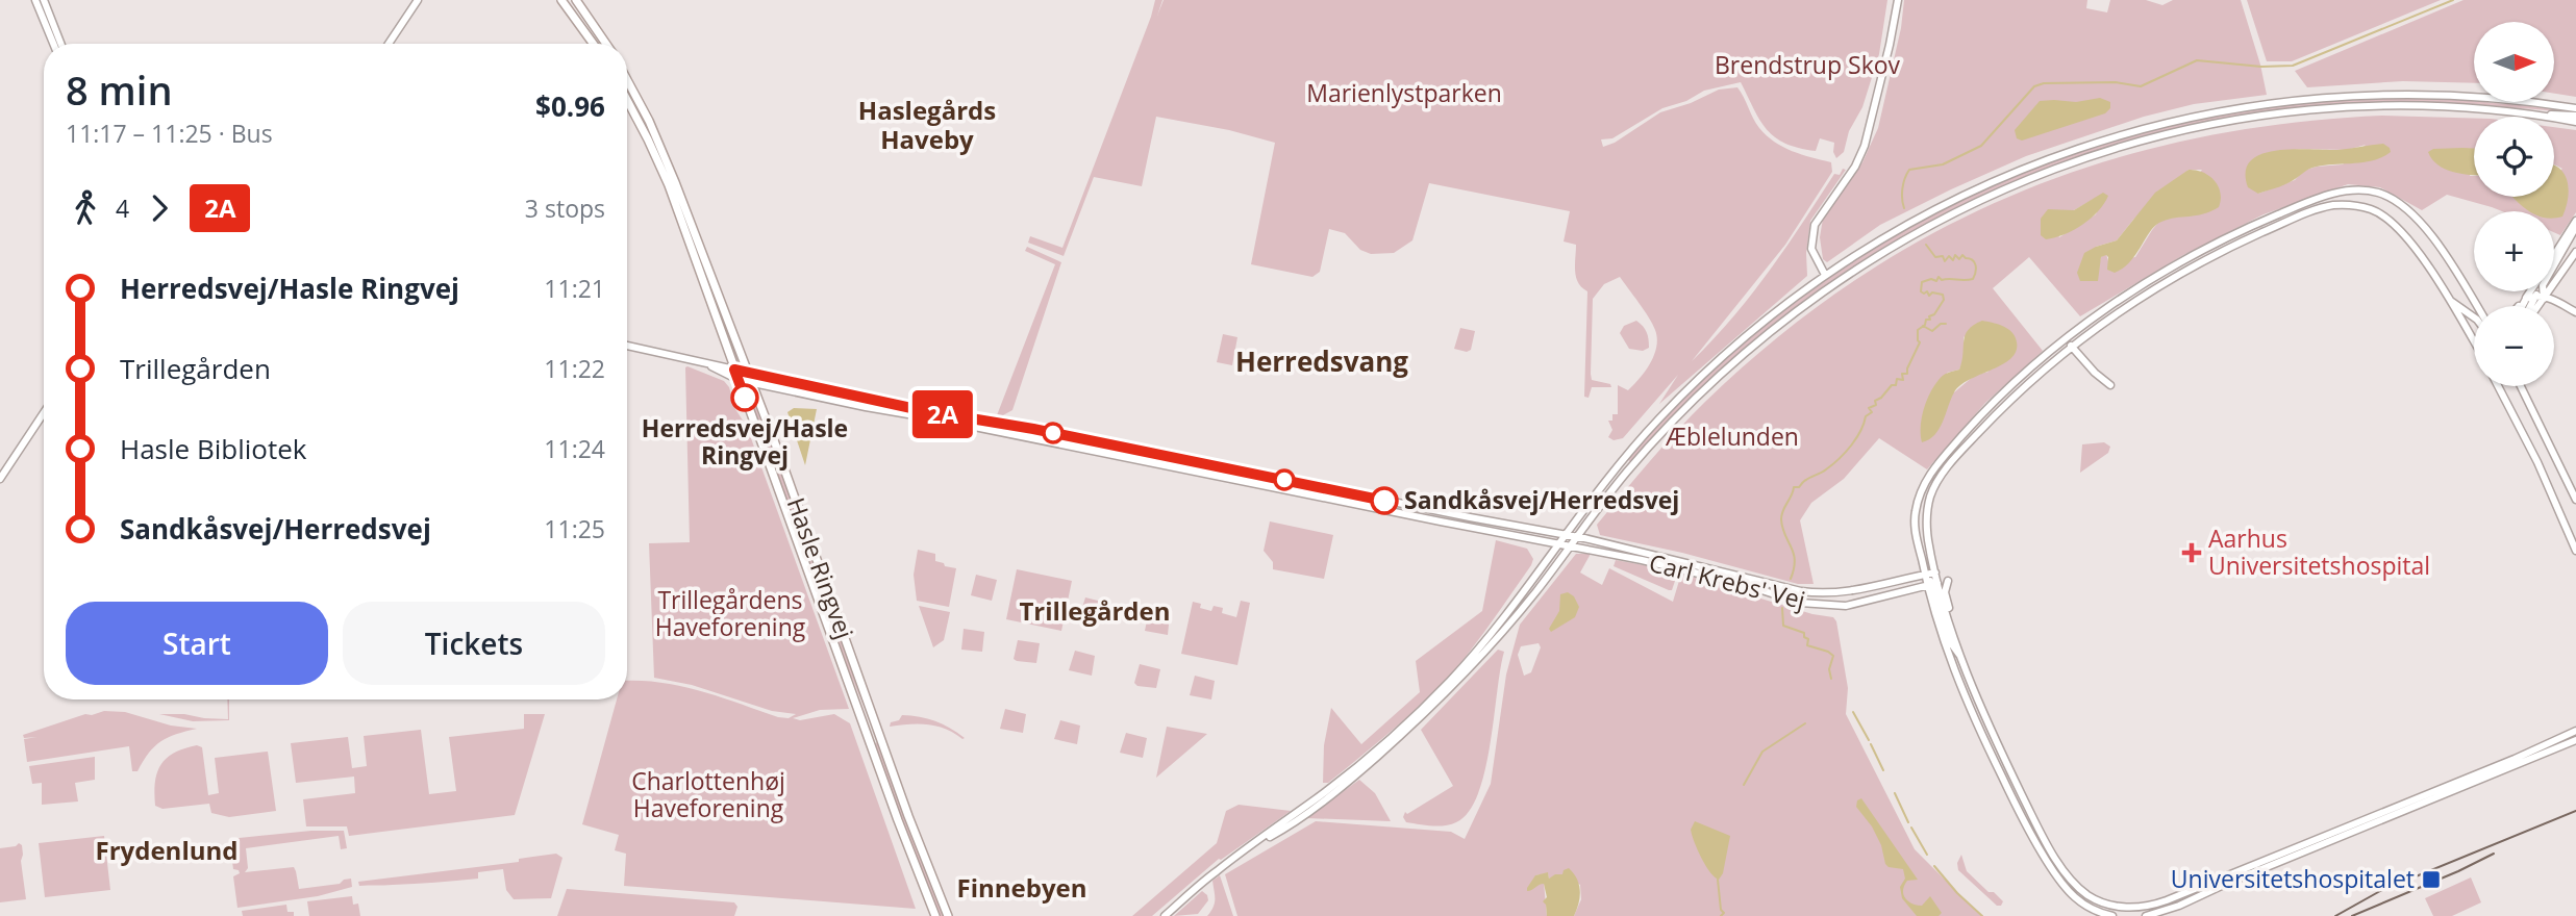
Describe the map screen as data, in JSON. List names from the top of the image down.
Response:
{
  "streets": {
    "main road": ["Hasle Ringvej"],
    "street": ["Carl Krebs' Vej"]
  },
  "crossings": [
    ["Hasle Ringvej", "Carl Krebs' Vej"]
  ],
  "districts": [
    "Haslegårds Haveby",
    "Herredsvang",
    "Trillegården",
    "Frydenlund",
    "Finnebyen"
  ],
  "parks": [
    "Brendstrup Skov",
    "Marienlystparken",
    "Æblelunden",
    "Trillegårdens Haveforening",
    "Charlottenhøj Haveforening"
  ],
  "places": {
    "other": ["Herredsvej/Hasle Ringvej", "Sandkåsvej/Herredsvej"],
    "health": ["Aarhus Universitetshospital"],
    "transit": ["Universitetshospitalet"]
  },
  "lines": ["bus line 2A"],
  "north": "right",
  "page": {
    "on_map": "2A",
    "map_buttons": ["+", "−"],
    "heading": ["8 min", "11:17 – 11:25 · Bus", "$0.96"],
    "legs": ["4", "2A", "3 stops"],
    "list": [
      {
        "name": "Herredsvej/Hasle Ringvej",
        "value": "11:21"
      },
      {
        "name": "Trillegården",
        "value": "11:22"
      },
      {
        "name": "Hasle Bibliotek",
        "value": "11:24"
      },
      {
        "name": "Sandkåsvej/Herredsvej",
        "value": "11:25"
      }
    ],
    "buttons": ["Start", "Tickets"]
  }
}
